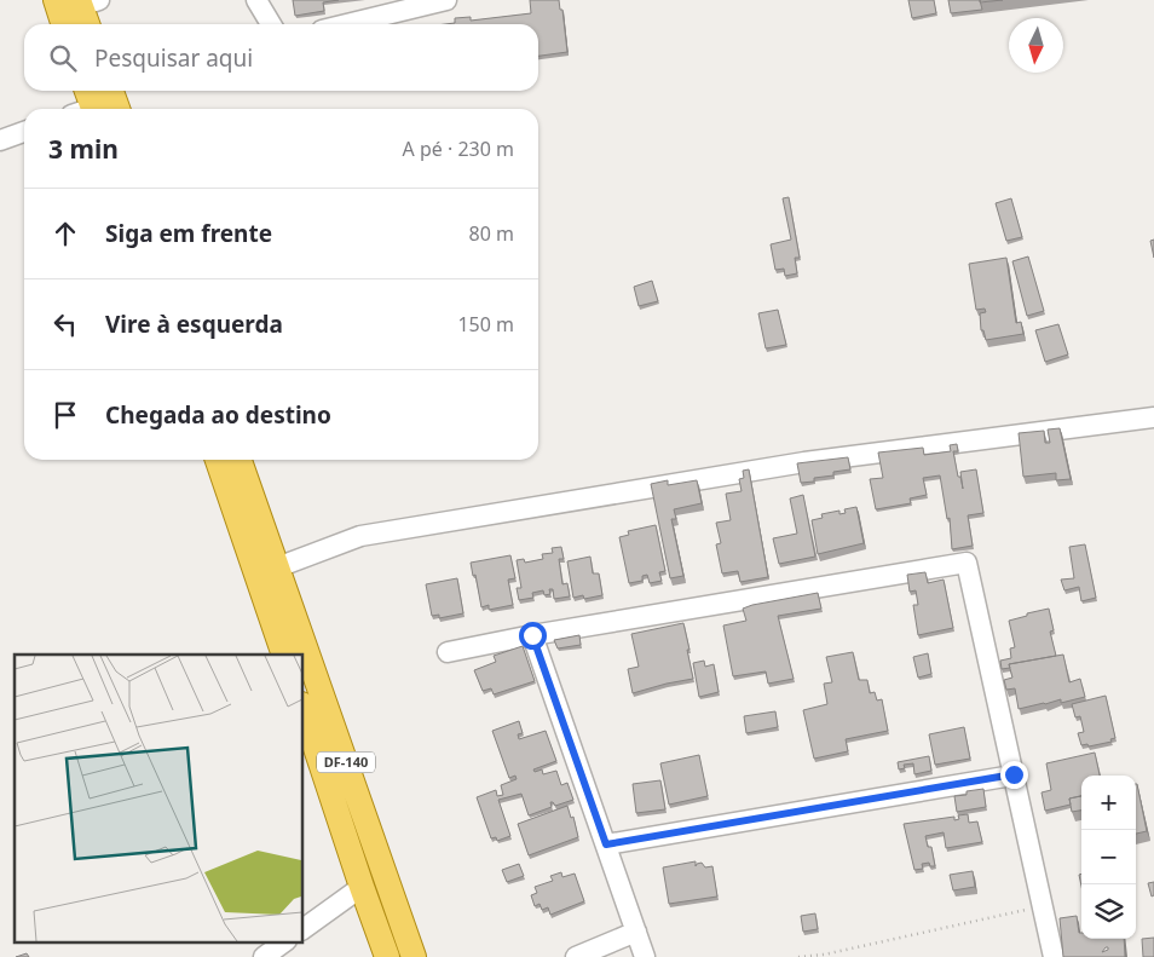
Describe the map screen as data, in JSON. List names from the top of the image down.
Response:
{
  "streets": {
    "main road": ["DF-140"]
  },
  "north": "bottom",
  "page": {
    "search": "Pesquisar aqui",
    "heading": ["3 min", "A pé · 230 m"],
    "list": [
      ["Siga em frente", "80 m"],
      ["Vire à esquerda", "150 m"],
      "Chegada ao destino"
    ],
    "map_buttons": ["+", "−"]
  }
}
